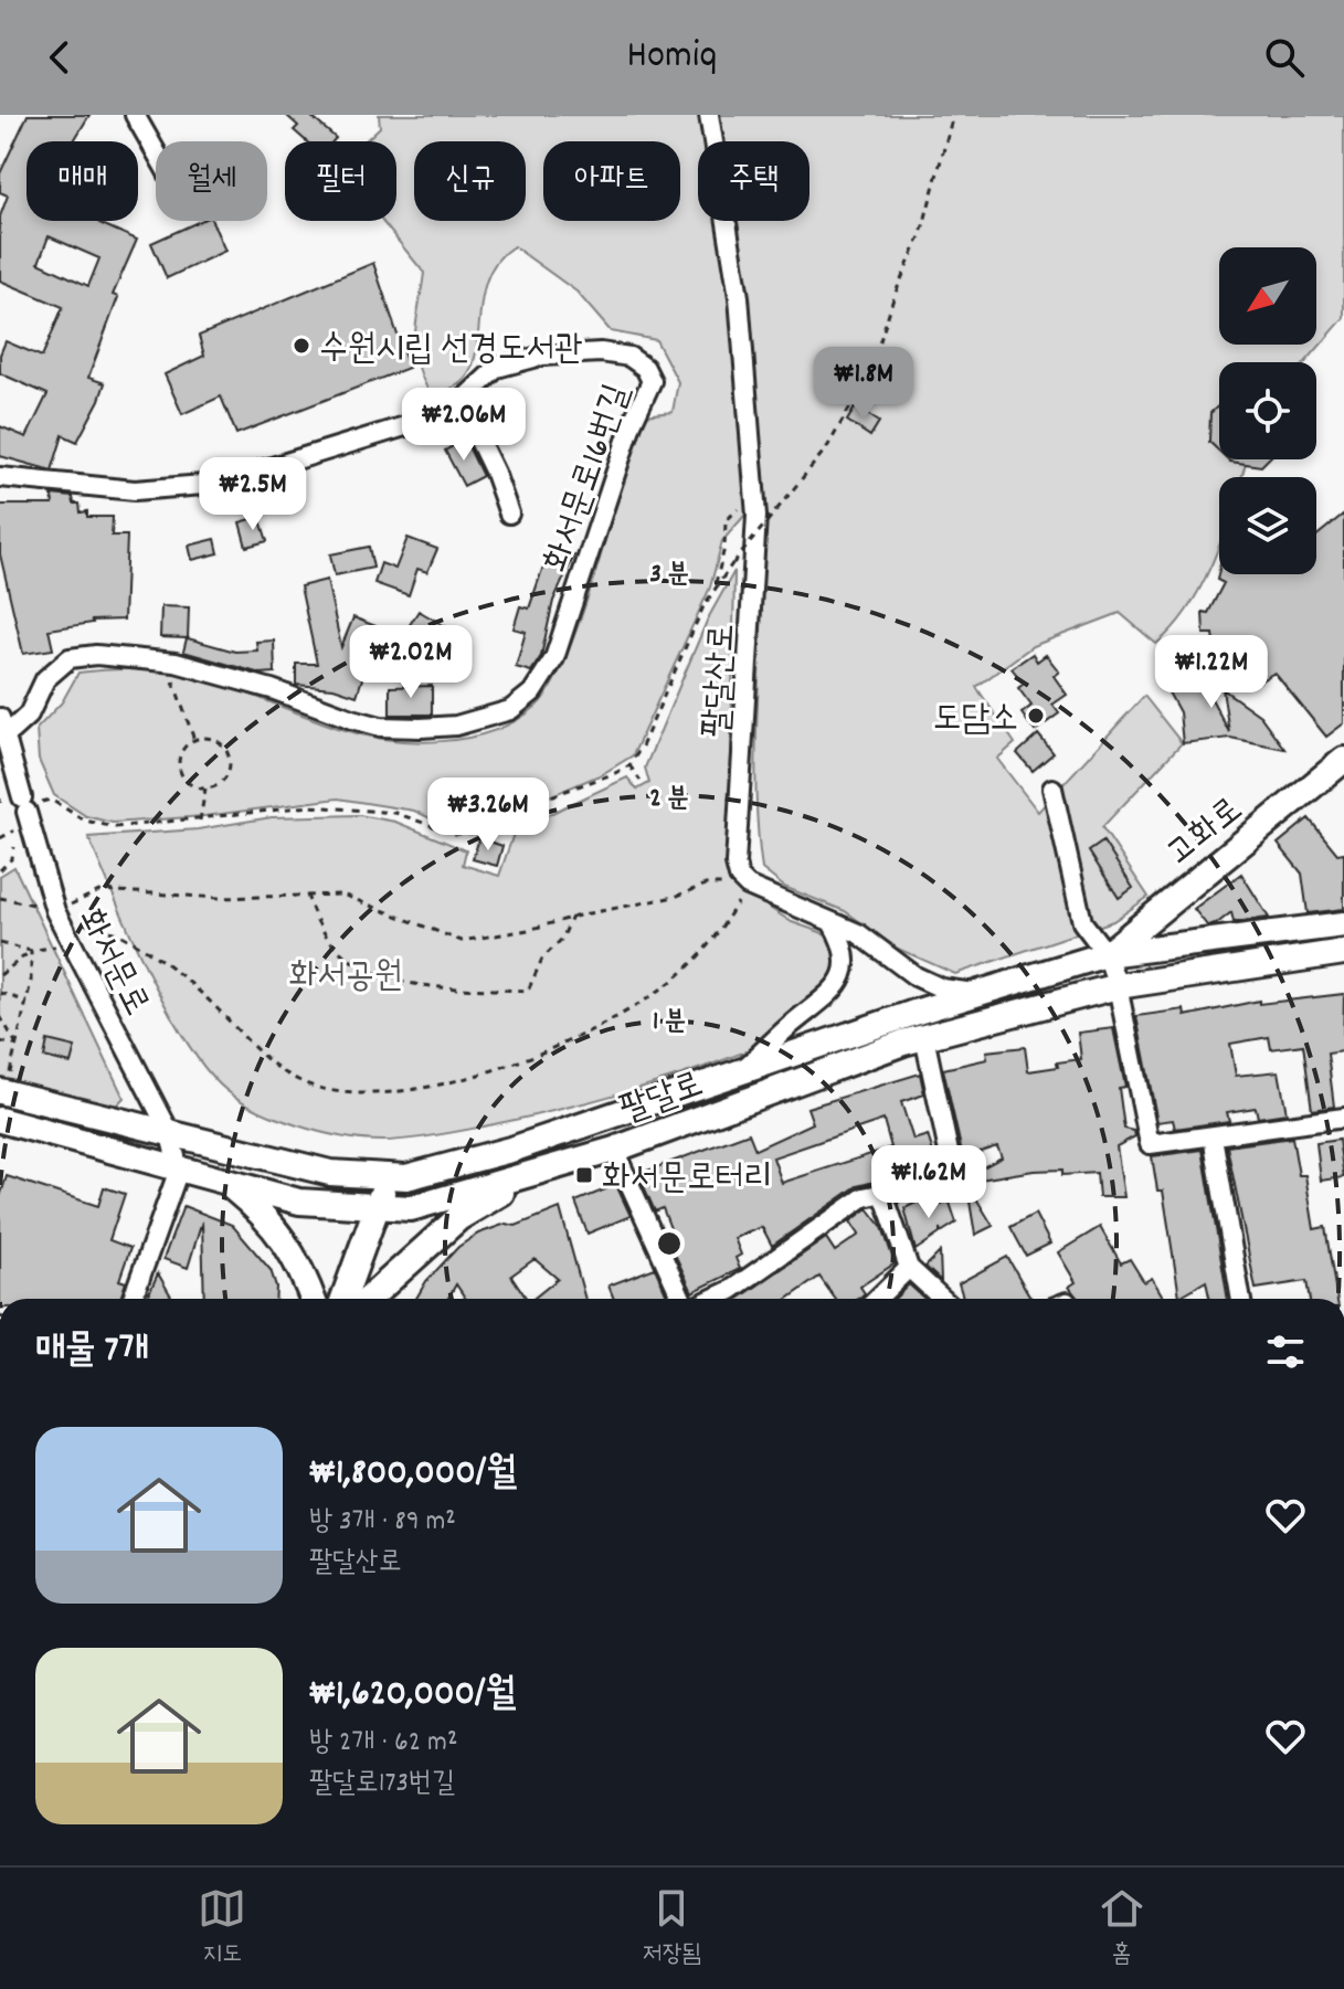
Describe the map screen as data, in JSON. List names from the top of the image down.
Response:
{
  "streets": {
    "main road": ["고화로", "팔달로"],
    "street": ["화서문로16번길", "팔달산로", "화서문로"]
  },
  "crossings": [
    ["화서문로16번길", "화서문로"],
    ["팔달산로", "팔달로"],
    ["고화로", "팔달로"],
    ["화서문로", "팔달로"]
  ],
  "parks": ["화서공원"],
  "places": {
    "other": ["수원시립 선경도서관", "도담소"],
    "transit": ["화서문로터리"]
  },
  "north": "bottom left",
  "page": {
    "header": "Homiq",
    "chip": [
      "매매",
      "월세",
      "필터",
      "신규",
      "아파트",
      "주택"
    ],
    "price": [
      "₩1.8M",
      "₩2.06M",
      "₩2.5M",
      "₩2.02M",
      "₩1.22M",
      "₩3.26M",
      "₩1.62M"
    ],
    "heading": "매물 7개",
    "list": [
      {
        "name": "₩1,800,000/월",
        "note": "방 3개 · 89 m² · 팔달산로"
      },
      {
        "name": "₩1,620,000/월",
        "note": "방 2개 · 62 m² · 팔달로173번길"
      }
    ],
    "tabs": ["지도", "저장됨", "홈"]
  },
  "rings": ["3 분", "2 분", "1 분"]
}
